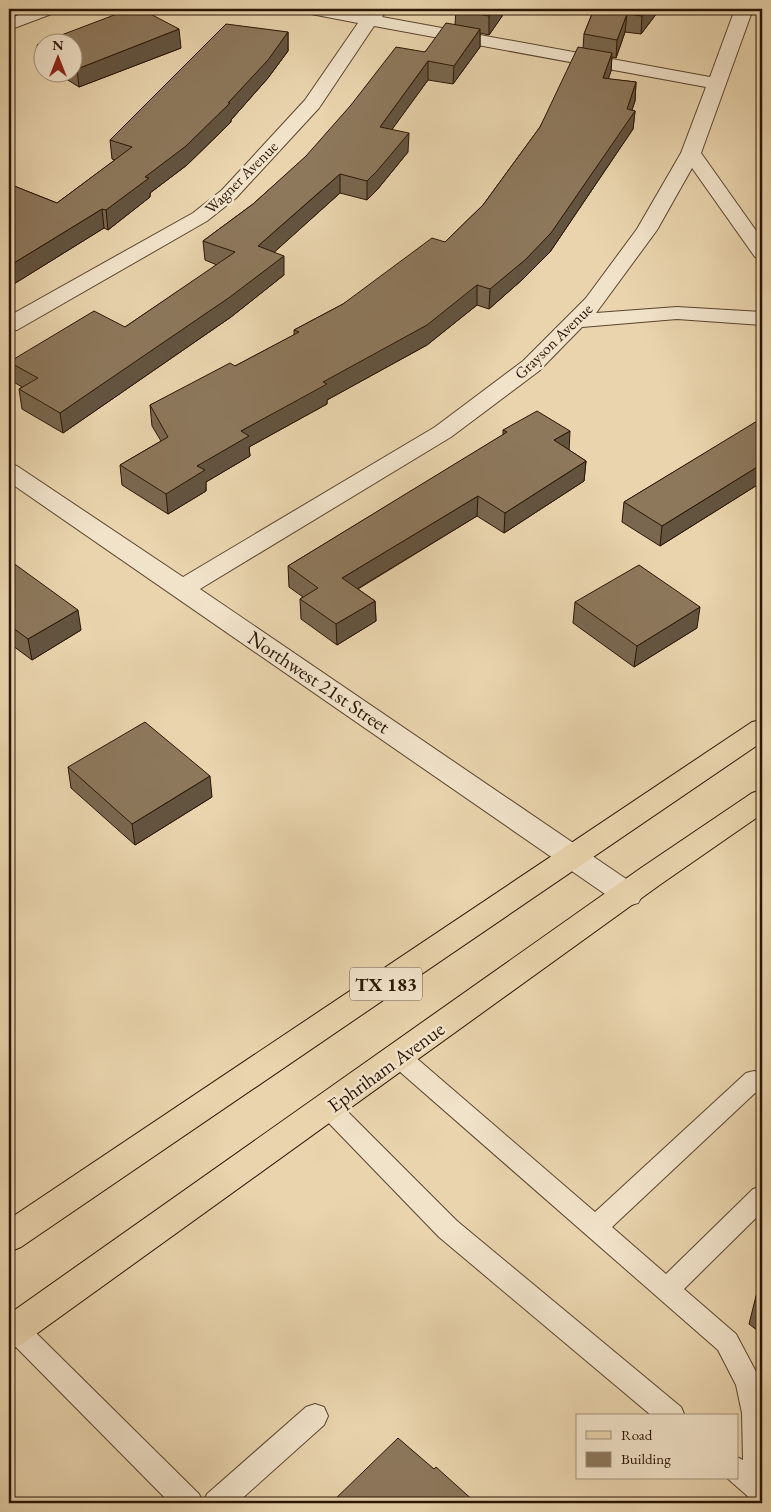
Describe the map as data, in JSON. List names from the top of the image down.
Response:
{
  "streets": {
    "main road": ["TX 183", "Ephriham Avenue"],
    "street": ["Wagner Avenue", "Grayson Avenue", "Northwest 21st Street"]
  },
  "crossings": [
    ["Grayson Avenue", "Northwest 21st Street"],
    ["Northwest 21st Street", "TX 183"],
    ["Northwest 21st Street", "Ephriham Avenue"]
  ],
  "legend": ["Road", "Building"],
  "north": "top"
}
